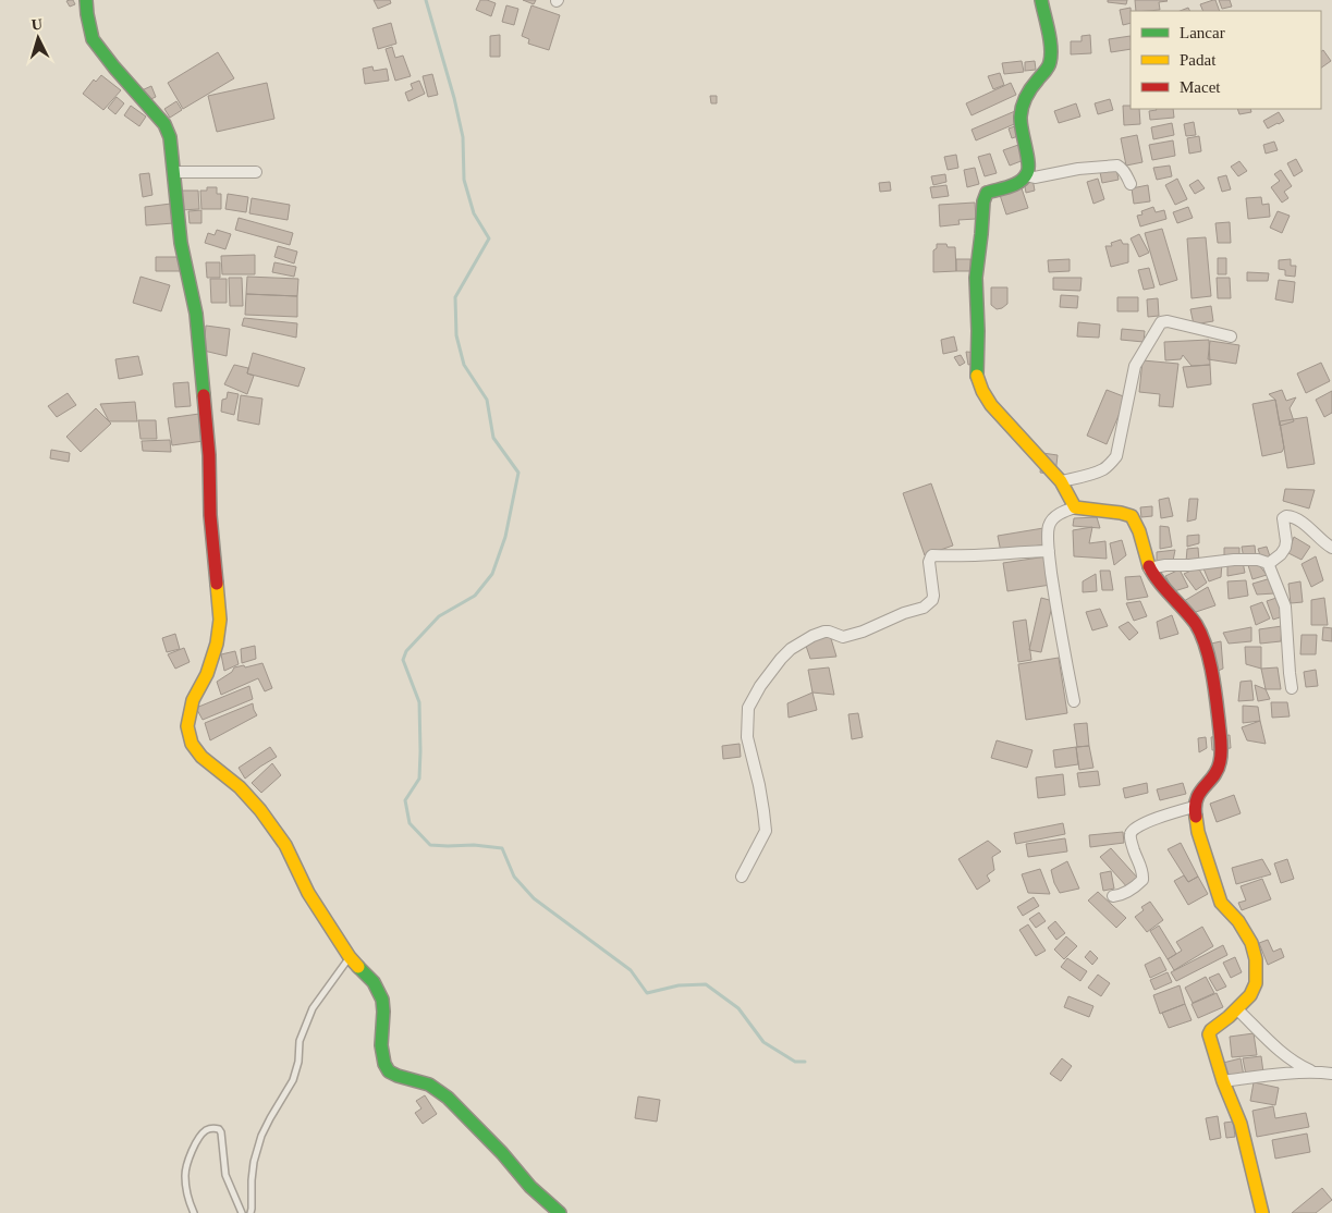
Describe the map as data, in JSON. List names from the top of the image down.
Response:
{
  "legend": ["Lancar", "Padat", "Macet"],
  "north": "top"
}
